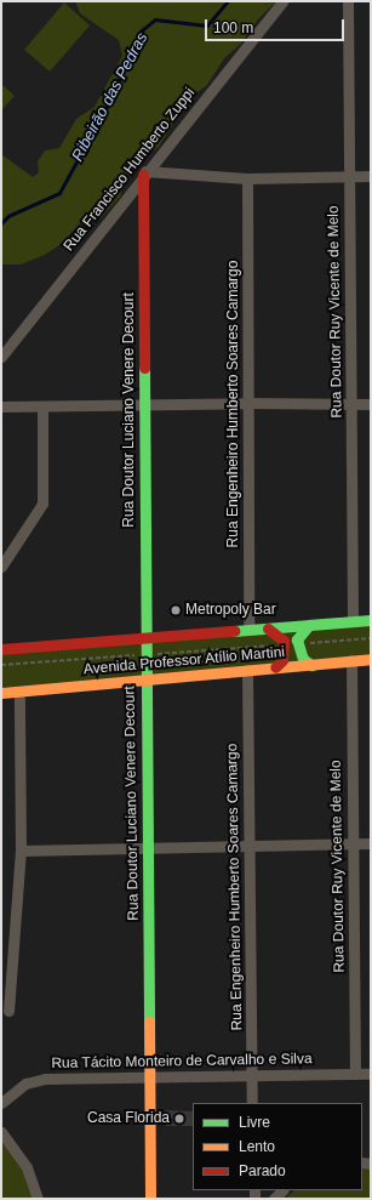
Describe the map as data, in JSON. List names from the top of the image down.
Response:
{
  "streets": {
    "street": [
      "Rua Francisco Humberto Zuppi",
      "Rua Doutor Ruy Vicente de Melo",
      "Rua Engenheiro Humberto Soares Camargo",
      "Rua Doutor Luciano Venere Decourt",
      "Avenida Professor Atílio Martini",
      "Rua Tácito Monteiro de Carvalho e Silva"
    ]
  },
  "crossings": [
    ["Rua Francisco Humberto Zuppi", "Rua Doutor Luciano Venere Decourt"],
    ["Rua Doutor Ruy Vicente de Melo", "Avenida Professor Atílio Martini"],
    ["Rua Doutor Ruy Vicente de Melo", "Rua Tácito Monteiro de Carvalho e Silva"],
    ["Rua Engenheiro Humberto Soares Camargo", "Avenida Professor Atílio Martini"],
    ["Rua Engenheiro Humberto Soares Camargo", "Rua Tácito Monteiro de Carvalho e Silva"],
    ["Rua Doutor Luciano Venere Decourt", "Avenida Professor Atílio Martini"],
    ["Rua Doutor Luciano Venere Decourt", "Rua Tácito Monteiro de Carvalho e Silva"]
  ],
  "water": ["Ribeirão das Pedras"],
  "places": ["Metropoly Bar", "Casa Florida"],
  "legend": ["Livre", "Lento", "Parado"],
  "scale_bar": "100 m"
}
